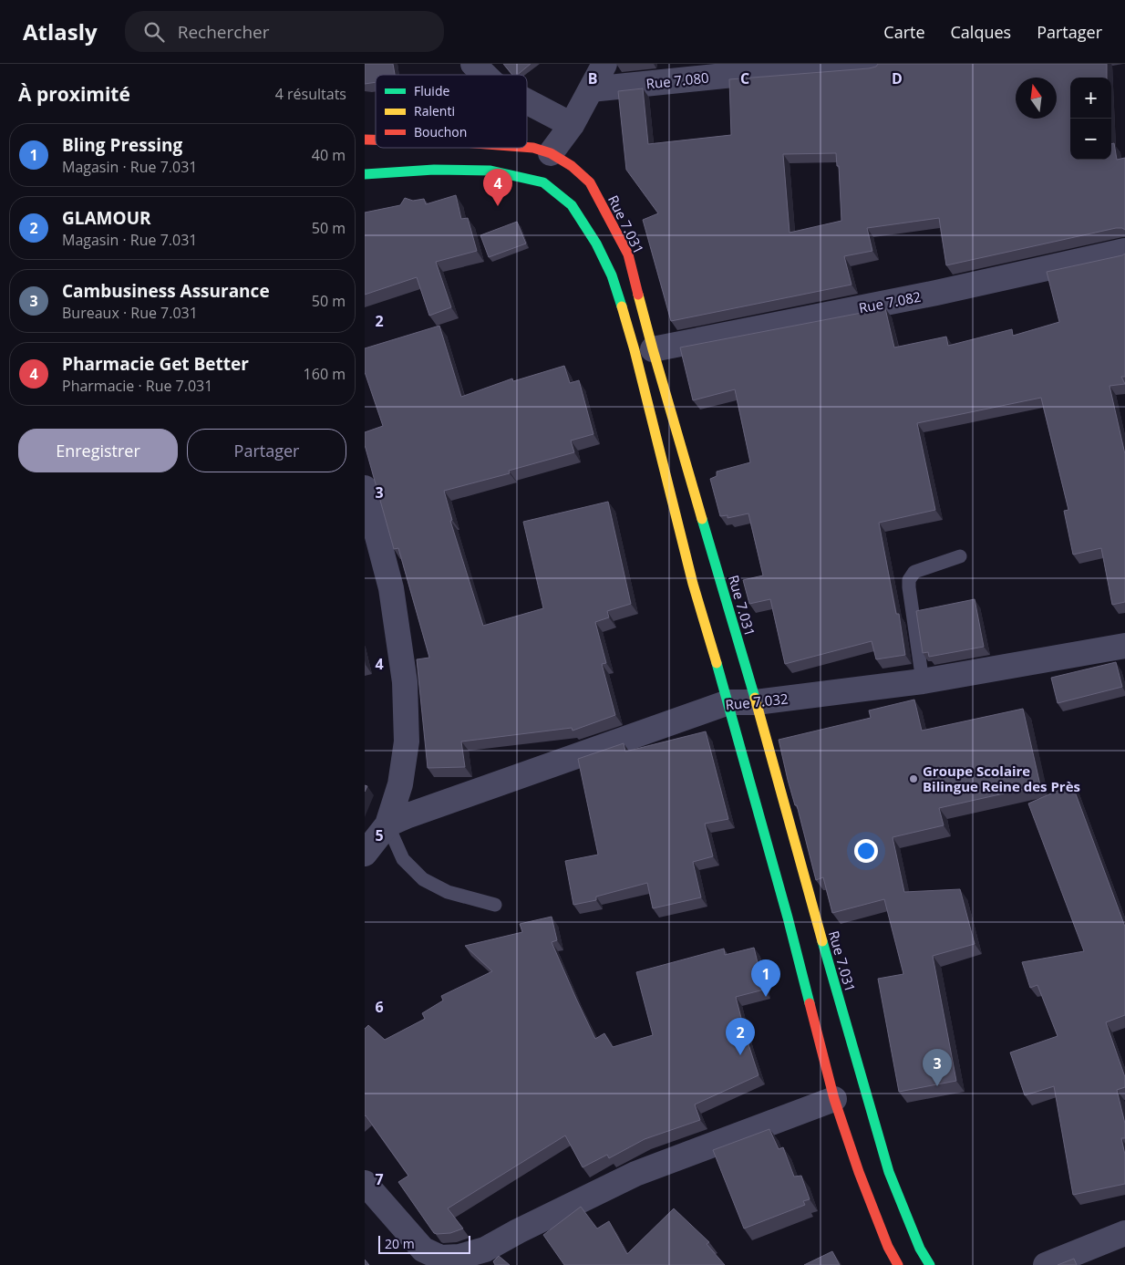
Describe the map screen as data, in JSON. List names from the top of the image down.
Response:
{
  "streets": {
    "main road": ["Rue 7.031"],
    "street": ["Rue 7.080", "Rue 7.082", "Rue 7.032"]
  },
  "crossings": [
    ["Rue 7.031", "Rue 7.082"],
    ["Rue 7.031", "Rue 7.032"]
  ],
  "places": ["Groupe Scolaire Bilingue Reine des Près"],
  "legend": ["Fluide", "Ralenti", "Bouchon"],
  "scale_bar": "20 m",
  "north": "top",
  "page": {
    "header": "Atlasly",
    "search": "Rechercher",
    "nav": ["Carte", "Calques", "Partager"],
    "heading": ["À proximité", "4 résultats"],
    "map_buttons": ["+", "−"],
    "list": [
      {
        "mark": "1",
        "name": "Bling Pressing",
        "note": "Magasin · Rue 7.031",
        "value": "40 m"
      },
      {
        "mark": "2",
        "name": "GLAMOUR",
        "note": "Magasin · Rue 7.031",
        "value": "50 m"
      },
      {
        "mark": "3",
        "name": "Cambusiness Assurance",
        "note": "Bureaux · Rue 7.031",
        "value": "50 m"
      },
      {
        "mark": "4",
        "name": "Pharmacie Get Better",
        "note": "Pharmacie · Rue 7.031",
        "value": "160 m"
      }
    ],
    "pins": [
      "4",
      "1",
      "2",
      "3"
    ],
    "buttons": ["Enregistrer", "Partager"],
    "scale": "20 m"
  },
  "grid": {
    "columns": ["B", "C", "D"],
    "rows": [
      "2",
      "3",
      "4",
      "5",
      "6",
      "7"
    ]
  }
}
